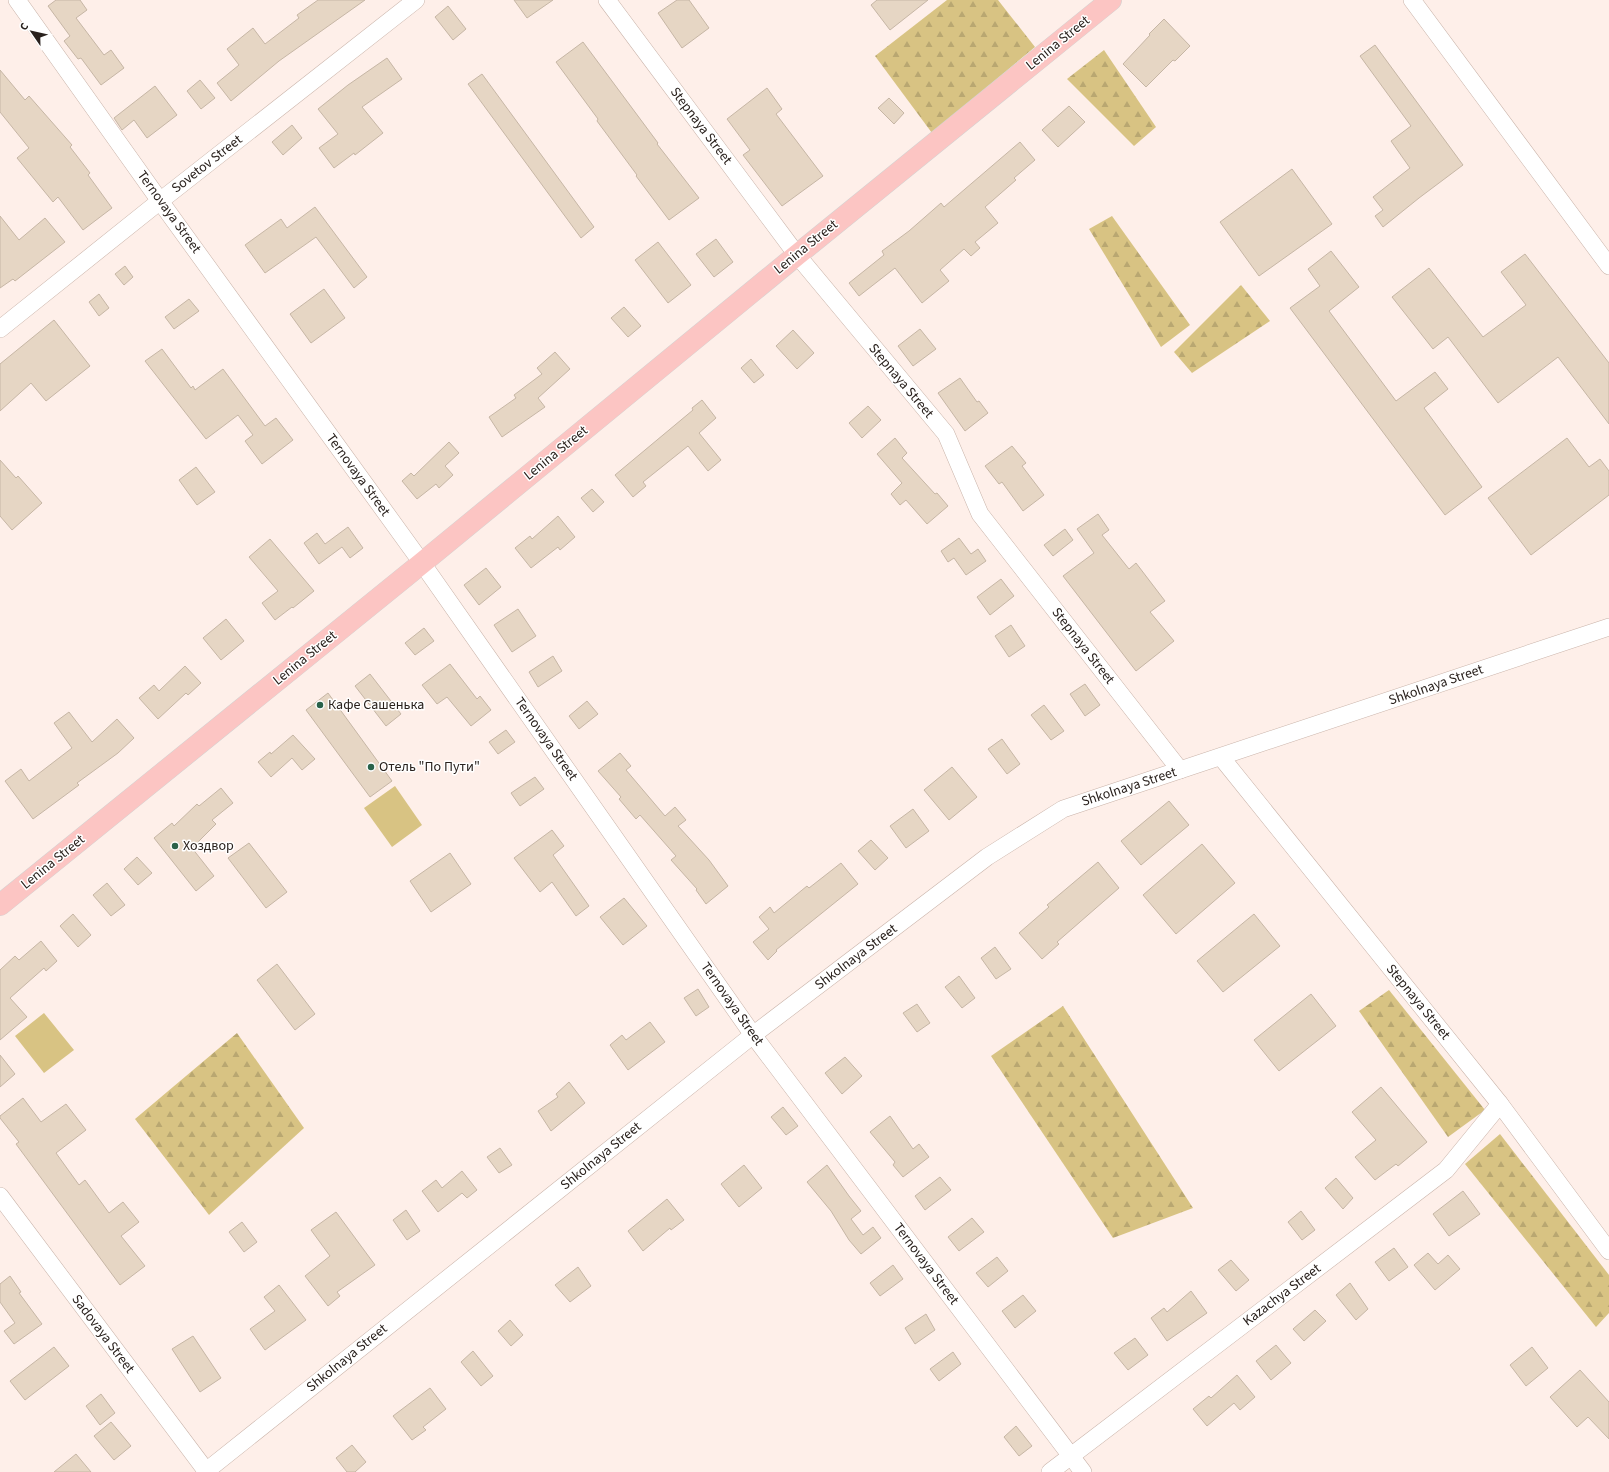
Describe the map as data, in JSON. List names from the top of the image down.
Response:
{
  "streets": {
    "main road": ["Lenina Street"],
    "street": [
      "Stepnaya Street",
      "Sovetov Street",
      "Ternovaya Street",
      "Shkolnaya Street",
      "Kazachya Street",
      "Sadovaya Street"
    ]
  },
  "crossings": [
    ["Lenina Street", "Stepnaya Street"],
    ["Lenina Street", "Ternovaya Street"],
    ["Stepnaya Street", "Shkolnaya Street"],
    ["Stepnaya Street", "Kazachya Street"],
    ["Sovetov Street", "Ternovaya Street"],
    ["Ternovaya Street", "Shkolnaya Street"],
    ["Ternovaya Street", "Kazachya Street"],
    ["Shkolnaya Street", "Sadovaya Street"]
  ],
  "places": ["Кафе Сашенька", "Отель \"По Пути\"", "Хоздвор"],
  "north": "top left"
}
